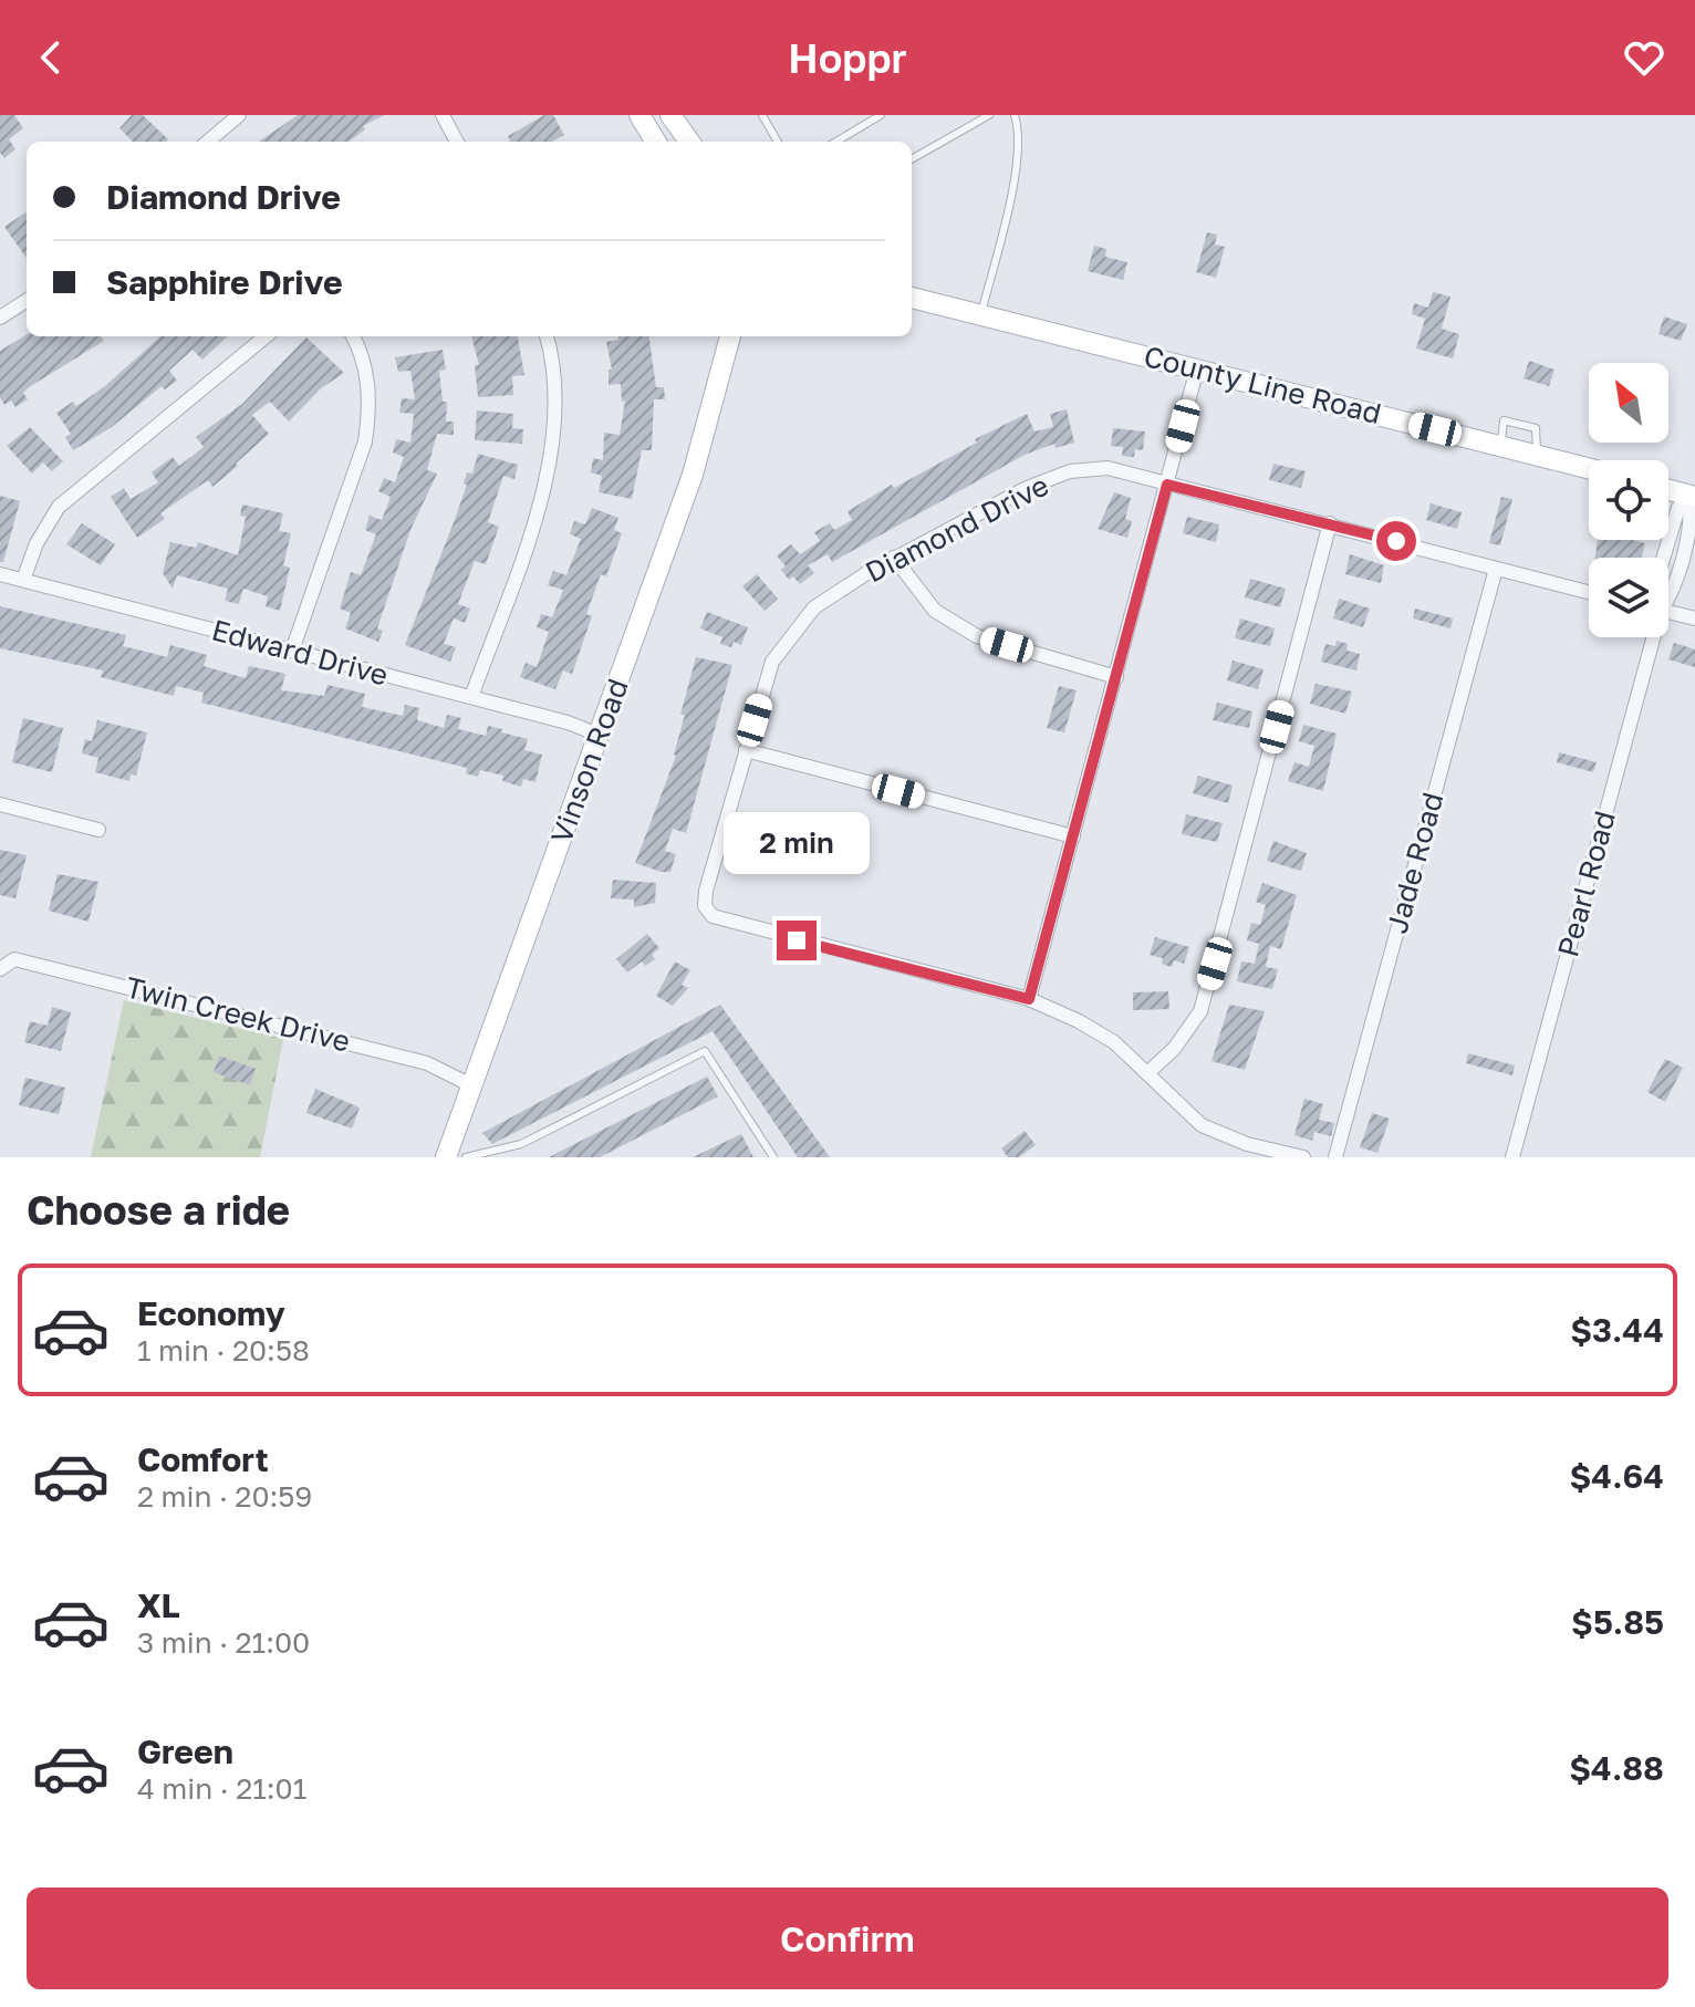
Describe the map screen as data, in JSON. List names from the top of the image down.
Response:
{
  "streets": {
    "street": [
      "County Line Road",
      "Diamond Drive",
      "Edward Drive",
      "Vinson Road",
      "Jade Road",
      "Pearl Road",
      "Twin Creek Drive"
    ]
  },
  "crossings": [
    ["Diamond Drive", "Jade Road"],
    ["Edward Drive", "Vinson Road"],
    ["Vinson Road", "Twin Creek Drive"]
  ],
  "north": "top left",
  "page": {
    "header": "Hoppr",
    "banner": ["Diamond Drive", "Sapphire Drive"],
    "bubble": "2 min",
    "heading": "Choose a ride",
    "list": [
      {
        "name": "Economy",
        "note": "1 min · 20:58",
        "value": "$3.44"
      },
      {
        "name": "Comfort",
        "note": "2 min · 20:59",
        "value": "$4.64"
      },
      {
        "name": "XL",
        "note": "3 min · 21:00",
        "value": "$5.85"
      },
      {
        "name": "Green",
        "note": "4 min · 21:01",
        "value": "$4.88"
      }
    ],
    "buttons": "Confirm"
  }
}
